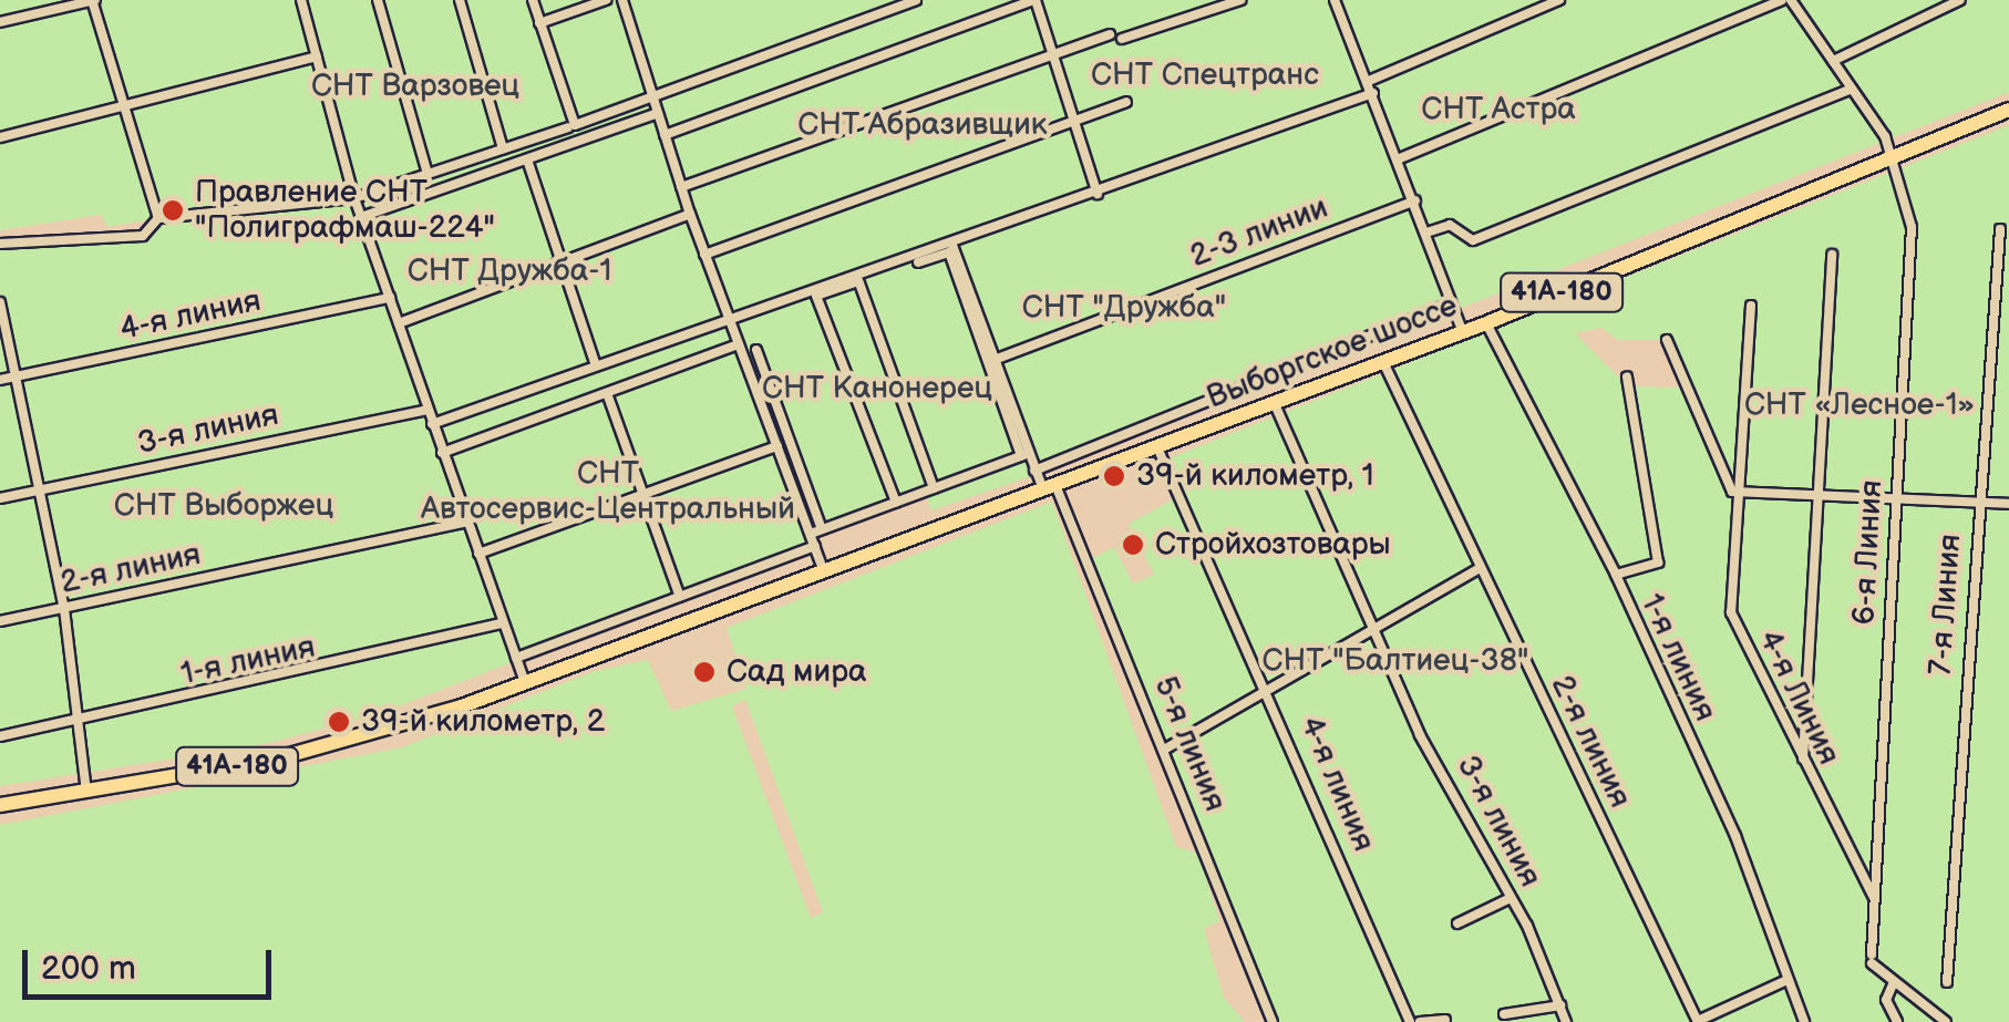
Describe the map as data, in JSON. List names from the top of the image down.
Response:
{
  "streets": {
    "main road": ["41А-180", "Выборгское шоссе"],
    "street": [
      "2-3 линии",
      "4-я линия",
      "3-я линия",
      "6-я Линия",
      "2-я линия",
      "7-я Линия",
      "1-я линия",
      "4-я Линия",
      "5-я линия"
    ]
  },
  "crossings": [
    ["41А-180", "Выборгское шоссе"],
    ["41А-180", "5-я линия"],
    ["4-я линия", "Выборгское шоссе"],
    ["Выборгское шоссе", "3-я линия"],
    ["Выборгское шоссе", "6-я Линия"],
    ["Выборгское шоссе", "2-я линия"],
    ["Выборгское шоссе", "1-я линия"],
    ["Выборгское шоссе", "5-я линия"],
    ["6-я Линия", "4-я Линия"]
  ],
  "parks": [
    "СНТ Спецтранс",
    "СНТ Варзовец",
    "СНТ Астра",
    "СНТ Абразивщик",
    "СНТ Дружба-1",
    "СНТ \"Дружба\"",
    "СНТ Канонерец",
    "СНТ «Лесное-1»",
    "СНТ Автосервис-Центральный",
    "СНТ Выборжец",
    "СНТ \"Балтиец-38\""
  ],
  "places": [
    "Правление СНТ \"Полиграфмаш-224\"",
    "39-й километр, 1",
    "Стройхозтовары",
    "Сад мира",
    "39-й километр, 2"
  ],
  "scale_bar": "200 m"
}
